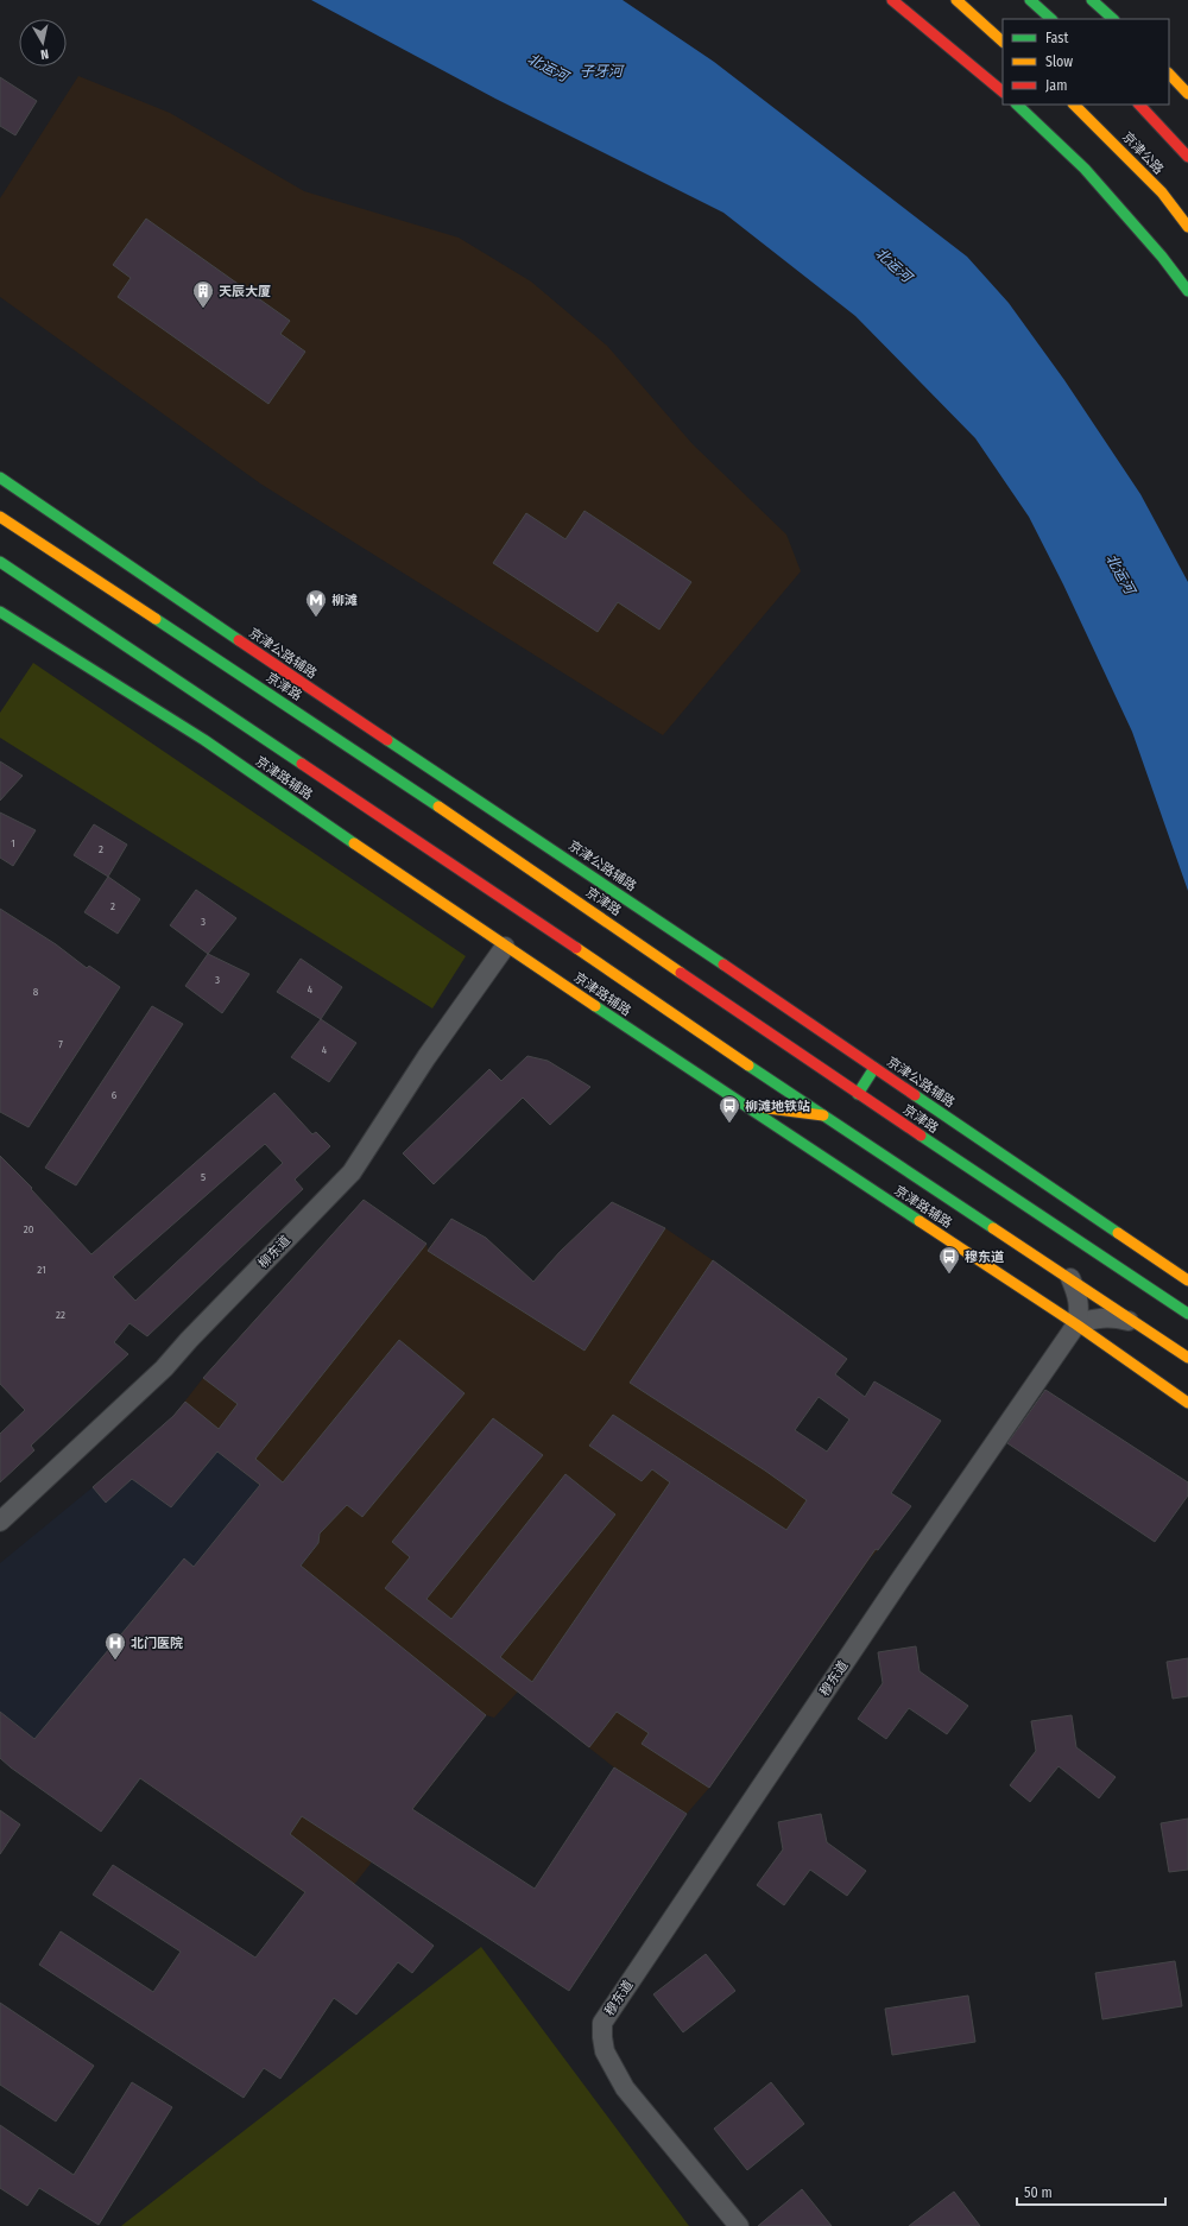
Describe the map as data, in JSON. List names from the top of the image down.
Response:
{
  "streets": {
    "main road": [
      "京津公路",
      "京津公路辅路",
      "京津路",
      "京津路辅路"
    ],
    "street": ["柳东道", "穆东道"]
  },
  "crossings": [
    ["京津路辅路", "柳东道"],
    ["京津路辅路", "穆东道"]
  ],
  "water": ["北运河", "子牙河"],
  "places": {
    "building": ["天辰大厦"],
    "metro station": ["柳滩"],
    "bus stop": ["柳滩地铁站", "穆东道"],
    "hospital": ["北门医院"]
  },
  "house_numbers": [
    "1",
    "2",
    "2",
    "3",
    "3",
    "4",
    "8",
    "7",
    "4",
    "6",
    "5",
    "20",
    "21",
    "22"
  ],
  "legend": ["Fast", "Slow", "Jam"],
  "scale_bar": "50 m",
  "north": "bottom"
}
